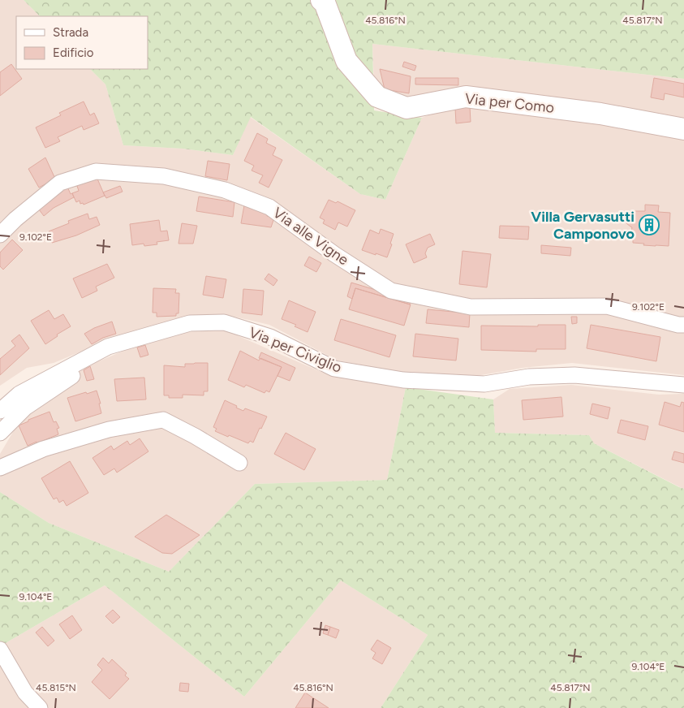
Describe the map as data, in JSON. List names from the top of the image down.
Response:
{
  "streets": {
    "street": ["Via per Como", "Via alle Vigne", "Via per Civiglio"]
  },
  "places": {
    "building": ["Villa Gervasutti Camponovo"]
  },
  "legend": ["Strada", "Edificio"],
  "coordinates": [
    "45.816°N",
    "45.817°N",
    "9.102°E",
    "9.104°E",
    "45.815°N"
  ]
}
